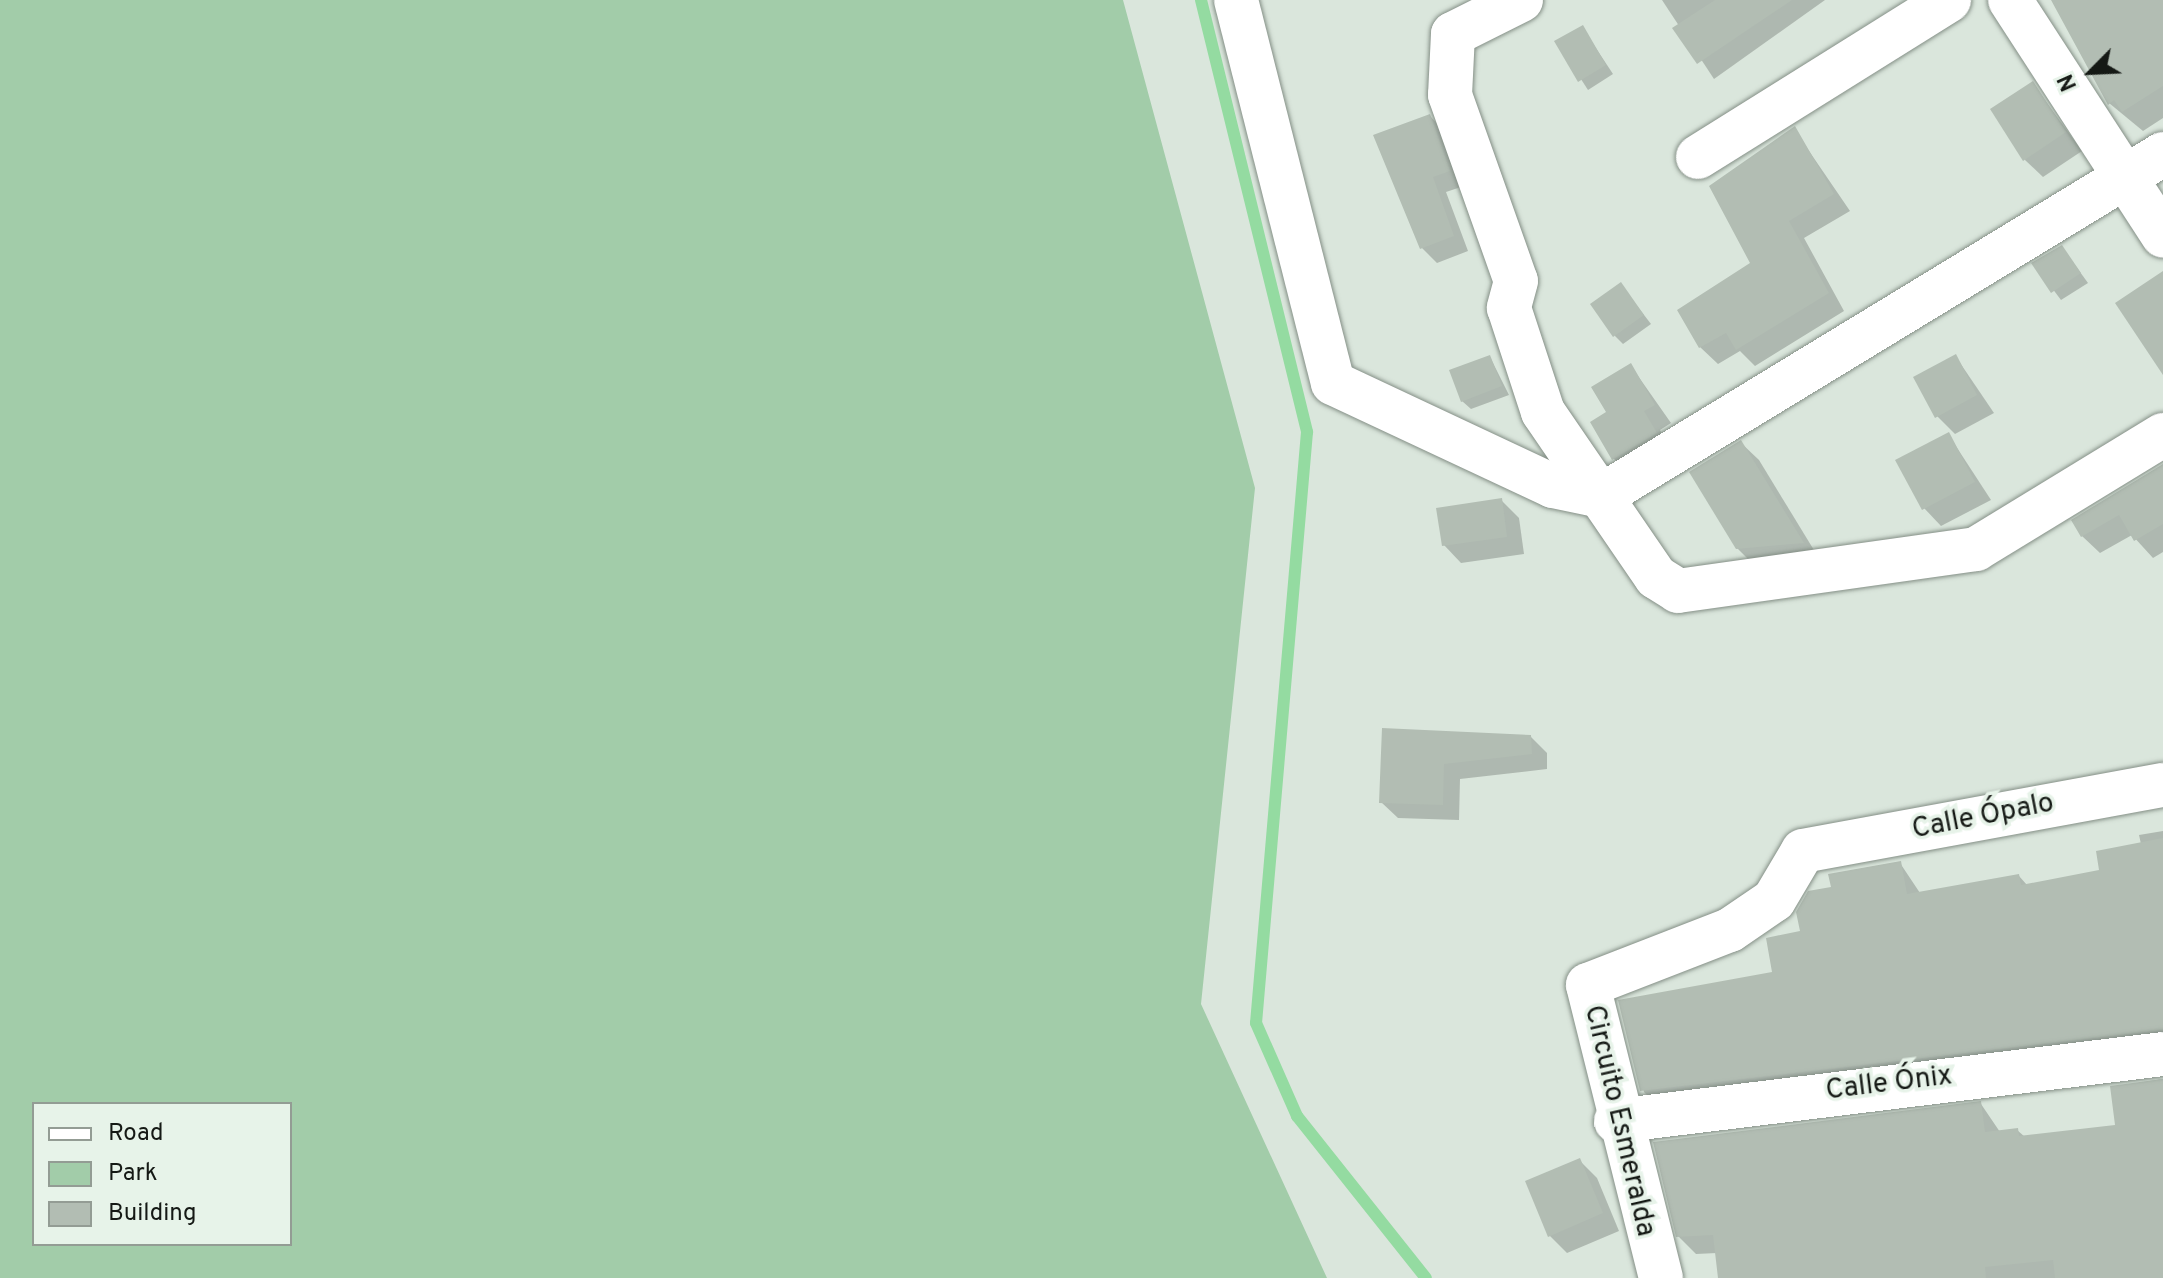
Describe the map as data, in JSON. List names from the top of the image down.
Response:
{
  "streets": {
    "street": ["Calle Ópalo", "Calle Ónix", "Circuito Esmeralda"]
  },
  "crossings": [
    ["Calle Ópalo", "Circuito Esmeralda"],
    ["Calle Ónix", "Circuito Esmeralda"]
  ],
  "legend": ["Road", "Park", "Building"],
  "north": "bottom left"
}
